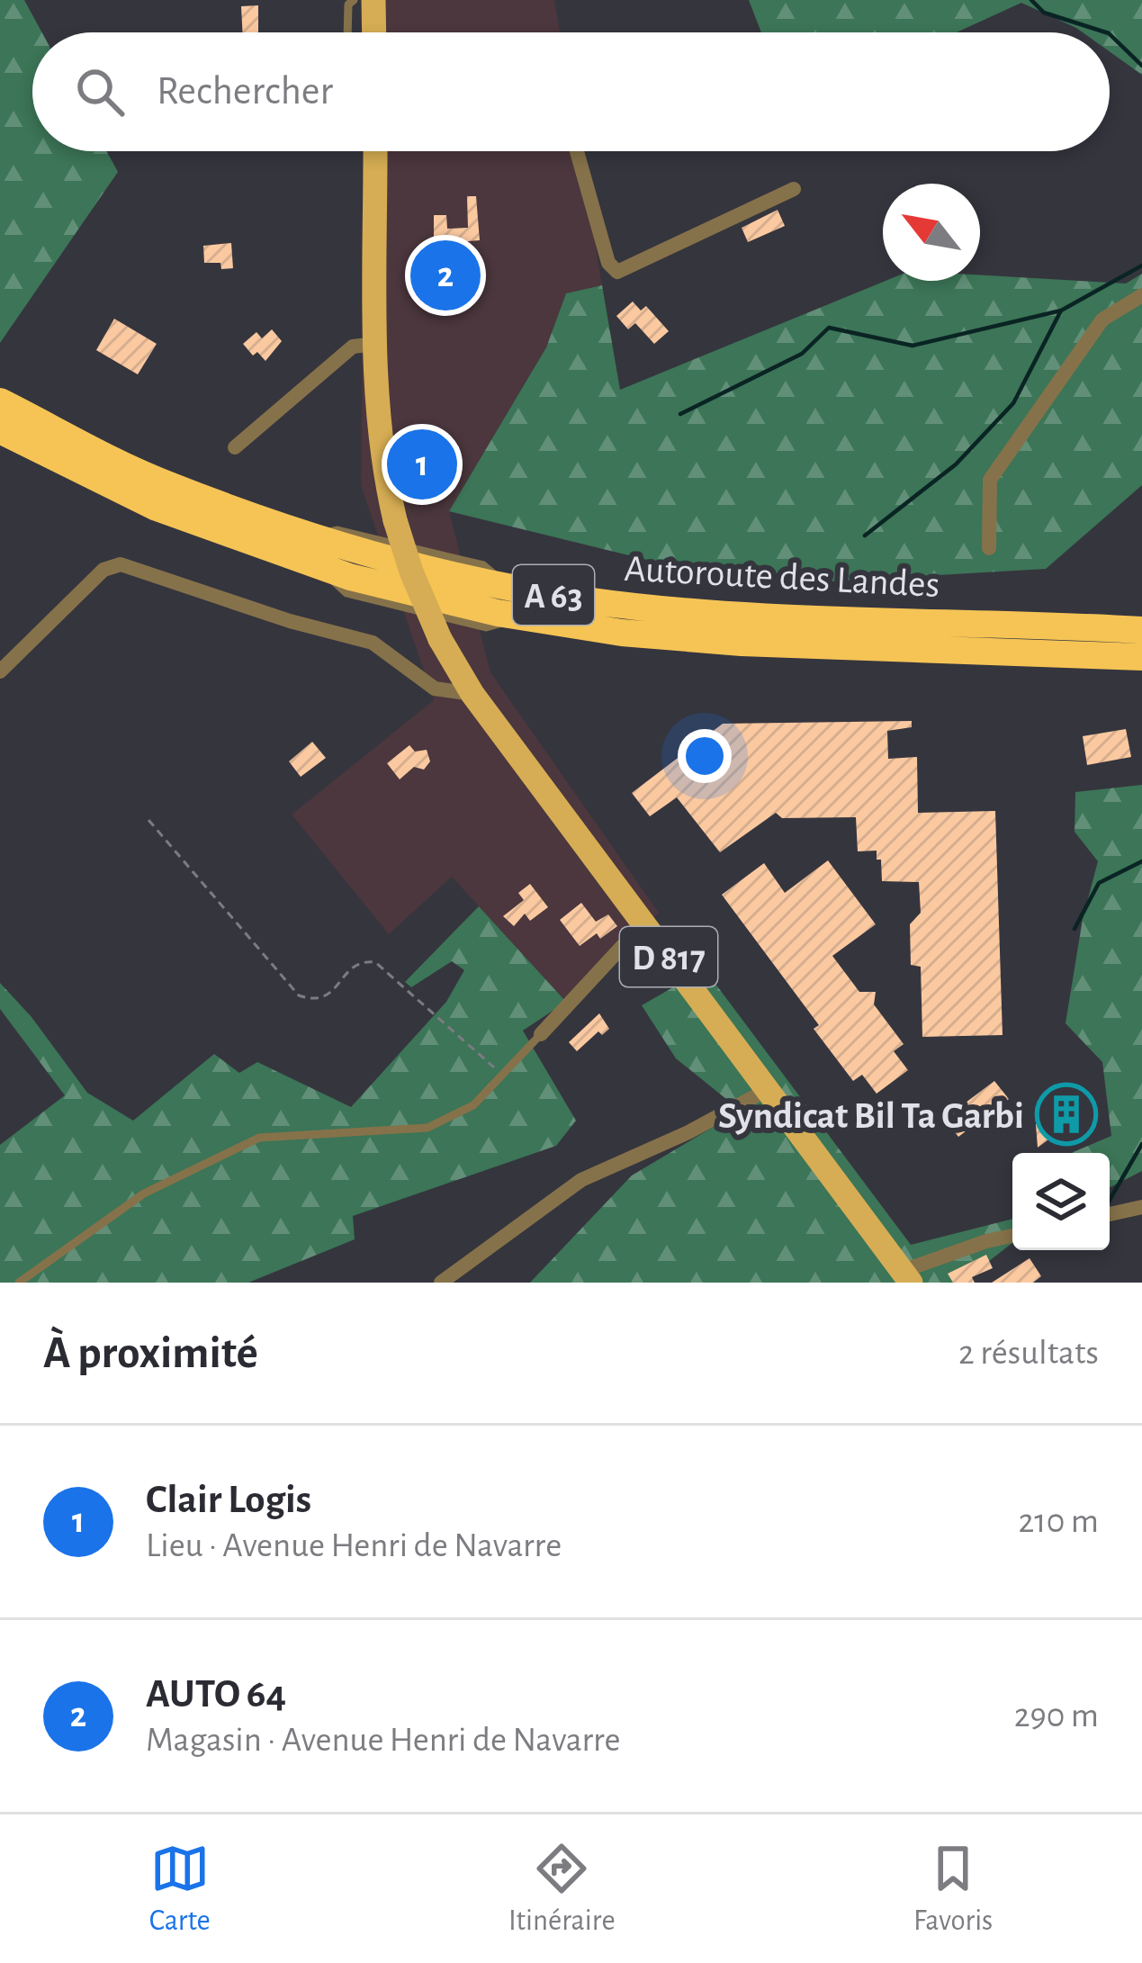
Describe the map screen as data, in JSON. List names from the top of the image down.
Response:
{
  "streets": {
    "highway": ["Autoroute des Landes", "A 63"],
    "main road": ["D 817"]
  },
  "places": {
    "building": ["Syndicat Bil Ta Garbi"]
  },
  "north": "top left",
  "page": {
    "search": "Rechercher",
    "pins": ["2", "1"],
    "heading": ["À proximité", "2 résultats"],
    "list": [
      {
        "mark": "1",
        "name": "Clair Logis",
        "note": "Lieu · Avenue Henri de Navarre",
        "value": "210 m"
      },
      {
        "mark": "2",
        "name": "AUTO 64",
        "note": "Magasin · Avenue Henri de Navarre",
        "value": "290 m"
      }
    ],
    "nav": ["Carte", "Itinéraire", "Favoris"]
  }
}
